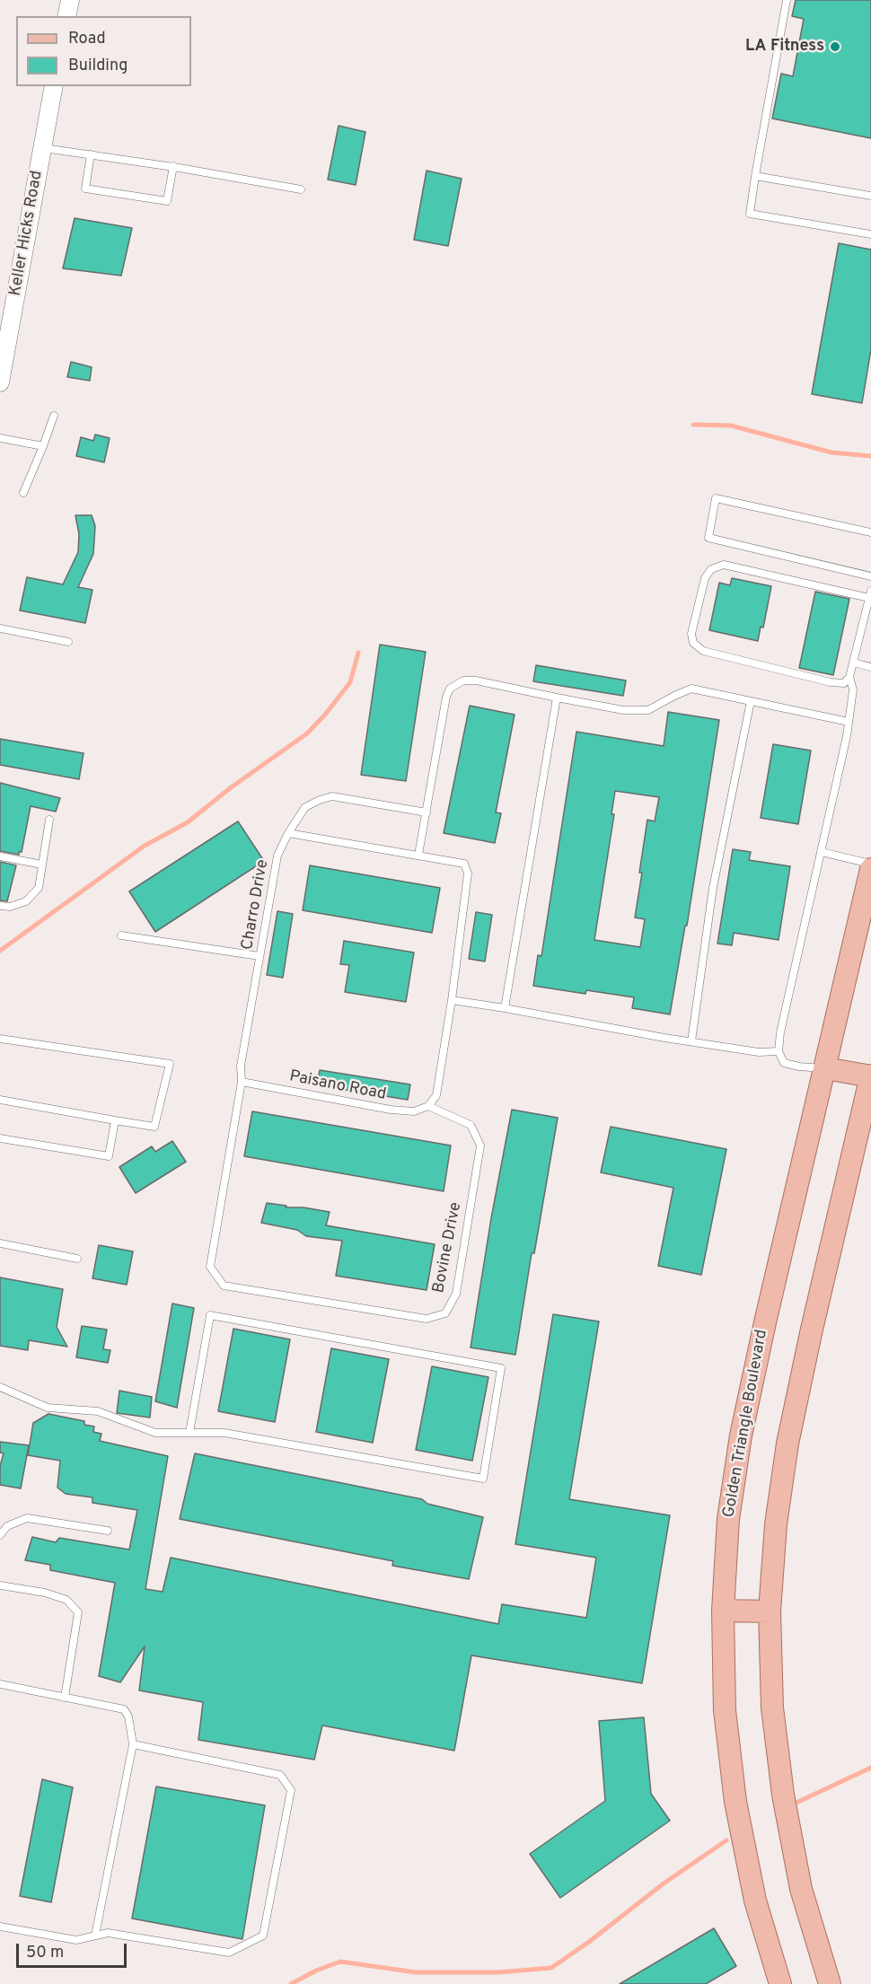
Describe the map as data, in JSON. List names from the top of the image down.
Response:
{
  "streets": {
    "main road": ["Golden Triangle Boulevard"],
    "street": ["Keller Hicks Road"],
    "lane": ["Charro Drive", "Paisano Road", "Bovine Drive"]
  },
  "crossings": [
    ["Charro Drive", "Paisano Road"],
    ["Charro Drive", "Bovine Drive"],
    ["Paisano Road", "Bovine Drive"]
  ],
  "places": ["LA Fitness"],
  "legend": ["Road", "Building"],
  "scale_bar": "50 m"
}
